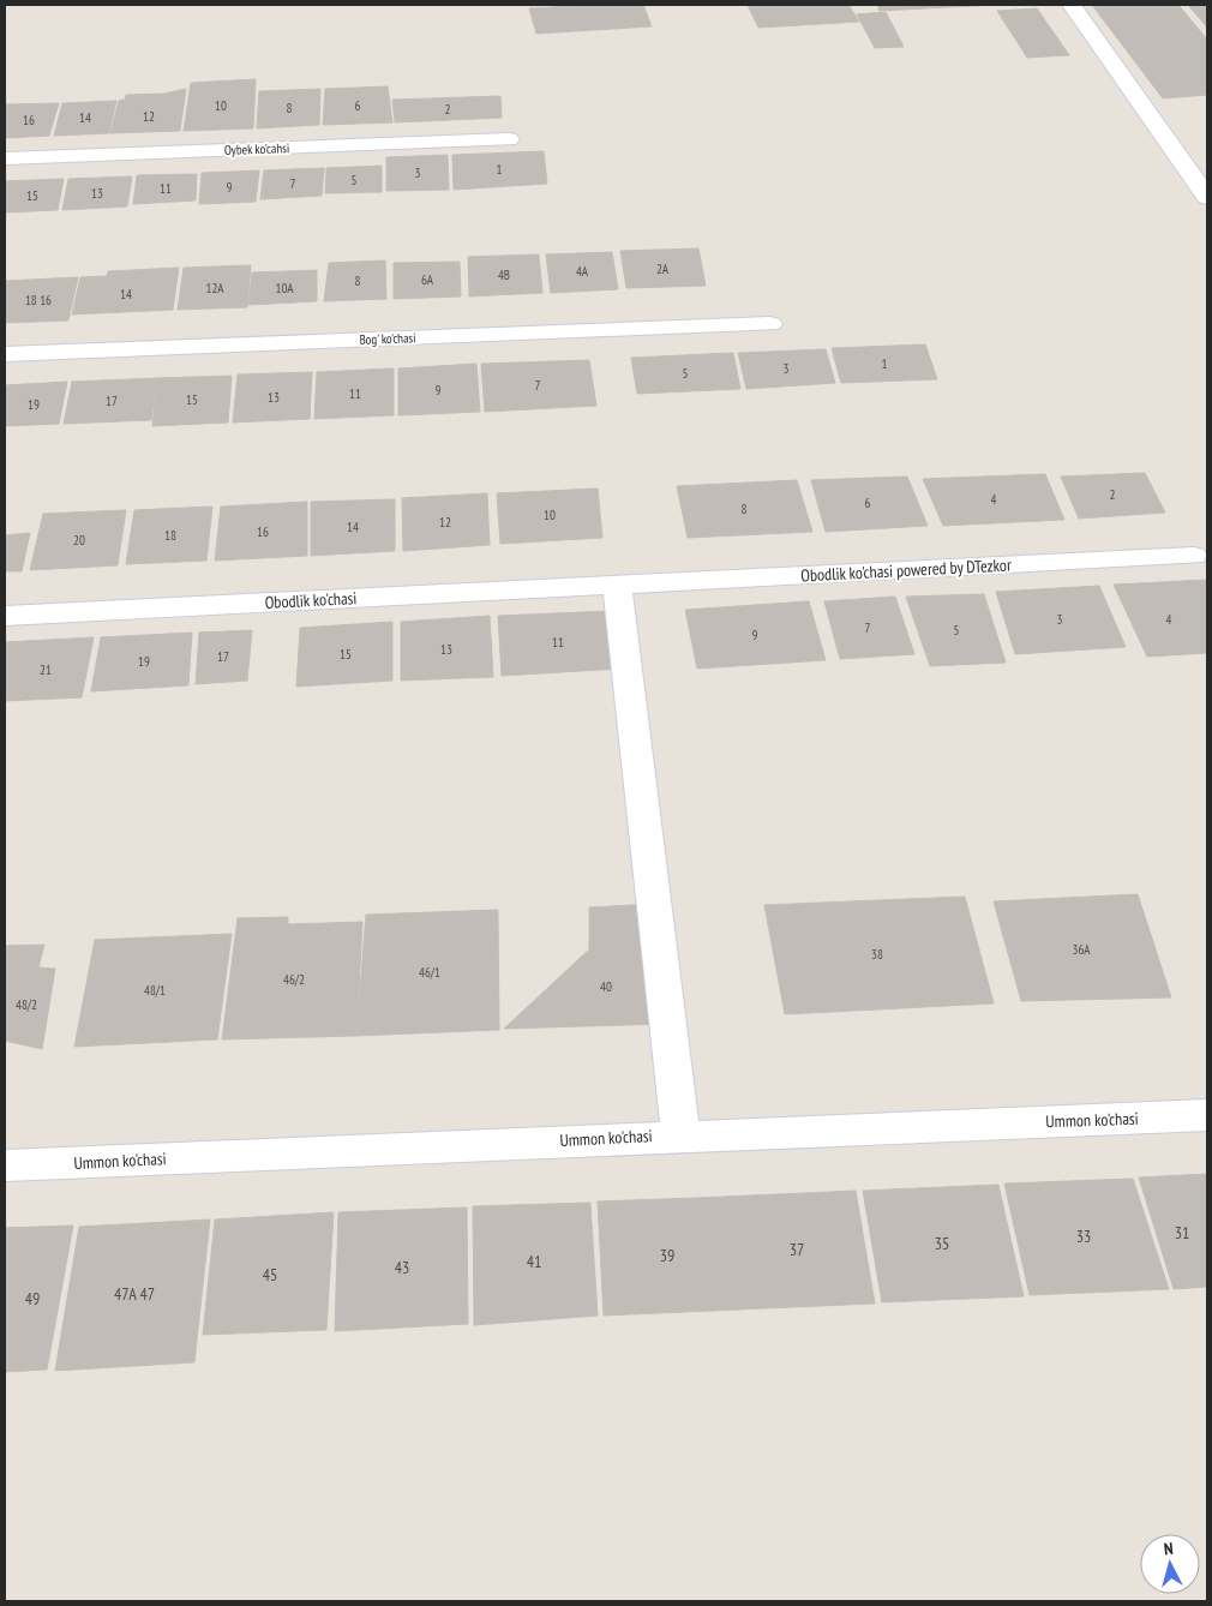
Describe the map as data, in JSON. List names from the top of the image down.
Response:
{
  "streets": {
    "street": [
      "Oybek ko'cahsi",
      "Bog' ko'chasi",
      "Obodlik ko'chasi powered by DTezkor",
      "Obodlik ko'chasi",
      "Ummon ko'chasi"
    ]
  },
  "crossings": [
    ["Obodlik ko'chasi powered by DTezkor", "Obodlik ko'chasi"]
  ],
  "house_numbers": [
    "10",
    "6",
    "8",
    "2",
    "12",
    "14",
    "16",
    "1",
    "3",
    "5",
    "7",
    "9",
    "11",
    "13",
    "15",
    "2A",
    "4A",
    "4B",
    "6A",
    "8",
    "12A",
    "10A",
    "14",
    "18 16",
    "1",
    "3",
    "5",
    "7",
    "9",
    "11",
    "13",
    "15",
    "17",
    "19",
    "2",
    "4",
    "6",
    "8",
    "10",
    "12",
    "14",
    "16",
    "18",
    "20",
    "3",
    "4",
    "7",
    "5",
    "9",
    "11",
    "13",
    "15",
    "17",
    "19",
    "21",
    "36A",
    "38",
    "46/1",
    "46/2",
    "40",
    "48/1",
    "48/2",
    "31",
    "33",
    "35",
    "37",
    "39",
    "41",
    "43",
    "45",
    "47A 47",
    "49"
  ],
  "north": "top"
}
